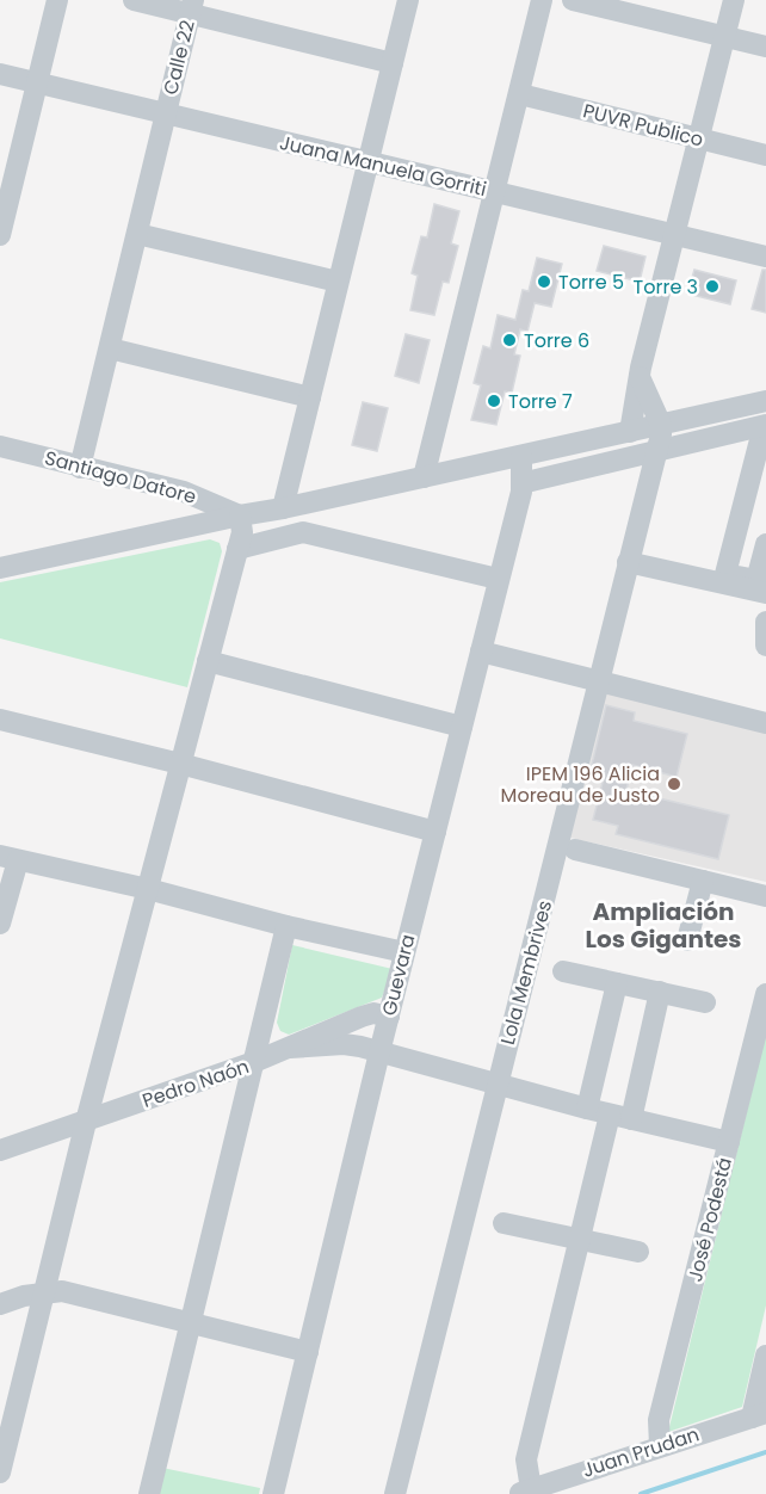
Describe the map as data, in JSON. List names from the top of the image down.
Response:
{
  "streets": {
    "street": [
      "Calle 22",
      "PUVR Publico",
      "Juana Manuela Gorriti",
      "Santiago Datore",
      "Lola Membrives",
      "Guevara",
      "Pedro Naón",
      "José Podestá",
      "Juan Prudan"
    ]
  },
  "crossings": [
    ["Calle 22", "Juana Manuela Gorriti"],
    ["Calle 22", "Santiago Datore"],
    ["Guevara", "Pedro Naón"],
    ["José Podestá", "Juan Prudan"]
  ],
  "districts": ["Ampliación Los Gigantes"],
  "places": [
    "Torre 5",
    "Torre 3",
    "Torre 6",
    "Torre 7",
    "IPEM 196 Alicia Moreau de Justo"
  ]
}
